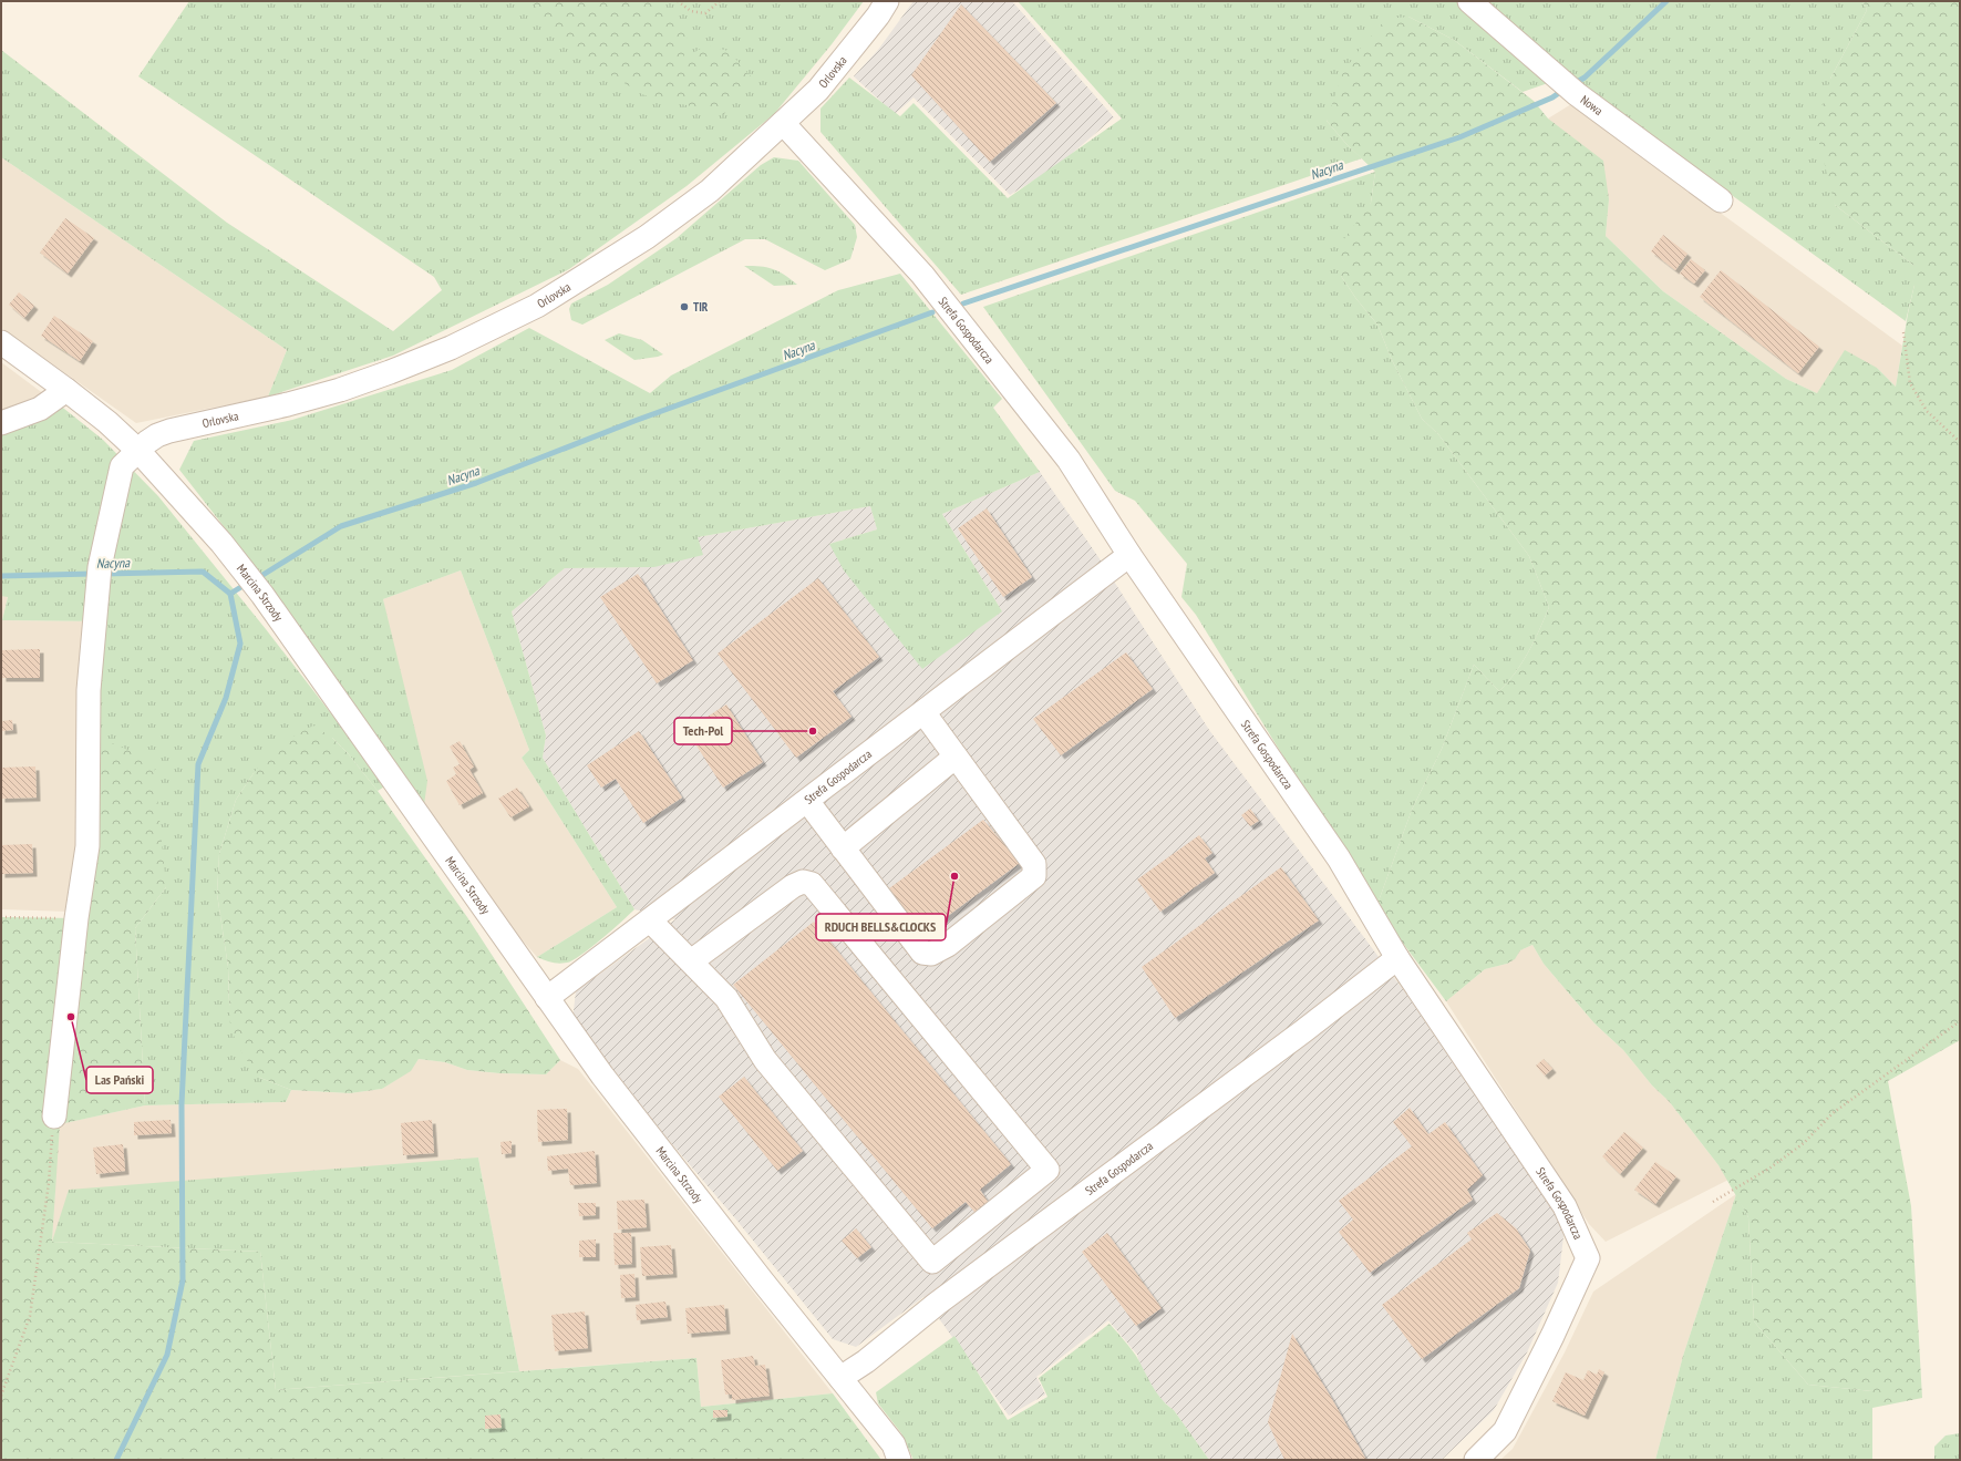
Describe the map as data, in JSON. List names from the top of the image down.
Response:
{
  "streets": {
    "street": [
      "Orlovska",
      "Nowa",
      "Strefa Gospodarcza",
      "Marcina Strzody"
    ]
  },
  "crossings": [
    ["Orlovska", "Strefa Gospodarcza"],
    ["Orlovska", "Marcina Strzody"],
    ["Strefa Gospodarcza", "Marcina Strzody"]
  ],
  "water": ["Nacyna"],
  "places": [
    "TIR",
    "Tech-Pol",
    "RDUCH BELLS&CLOCKS",
    "Las Pański"
  ]
}
